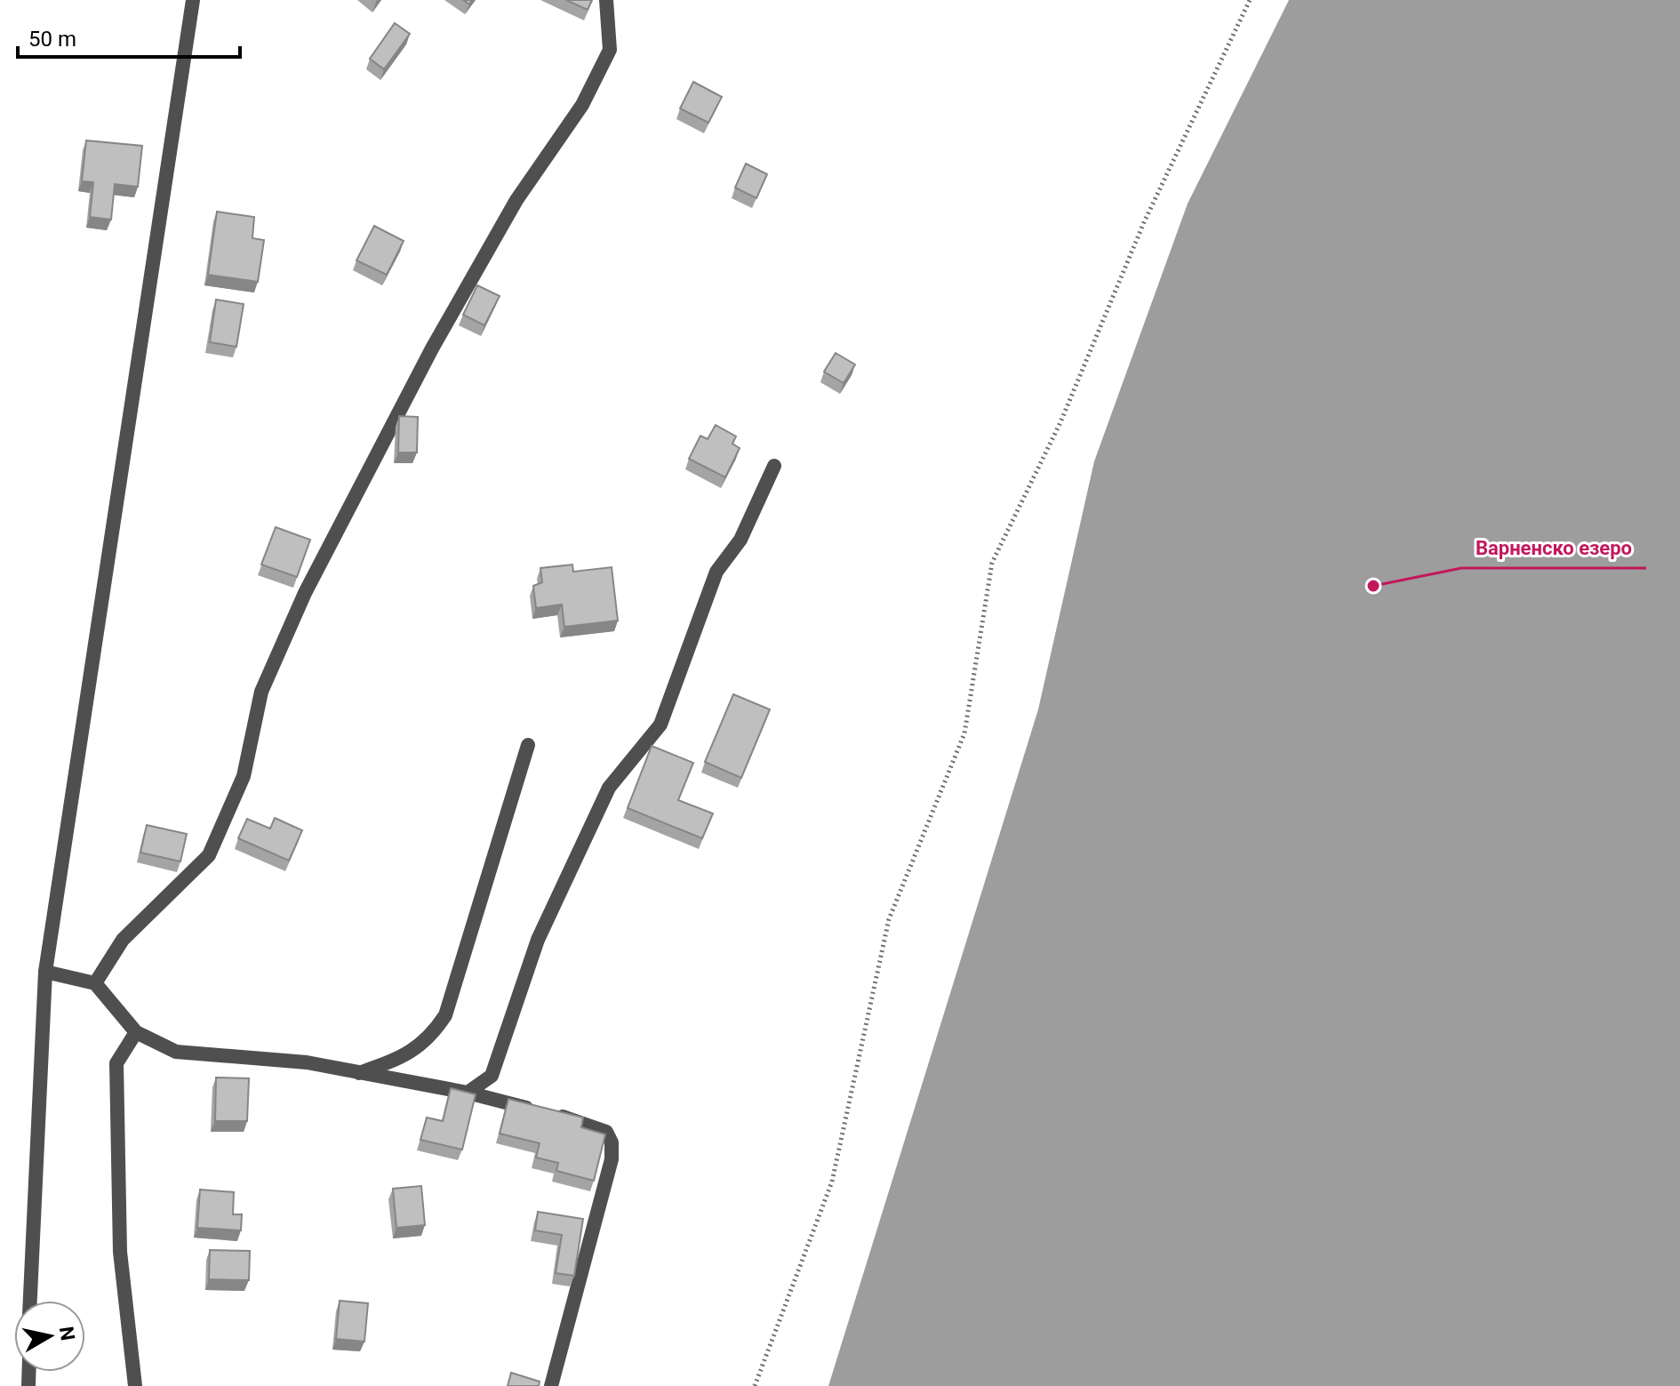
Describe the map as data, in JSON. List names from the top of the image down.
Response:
{
  "places": ["Варненско езеро"],
  "scale_bar": "50 m",
  "north": "right"
}
